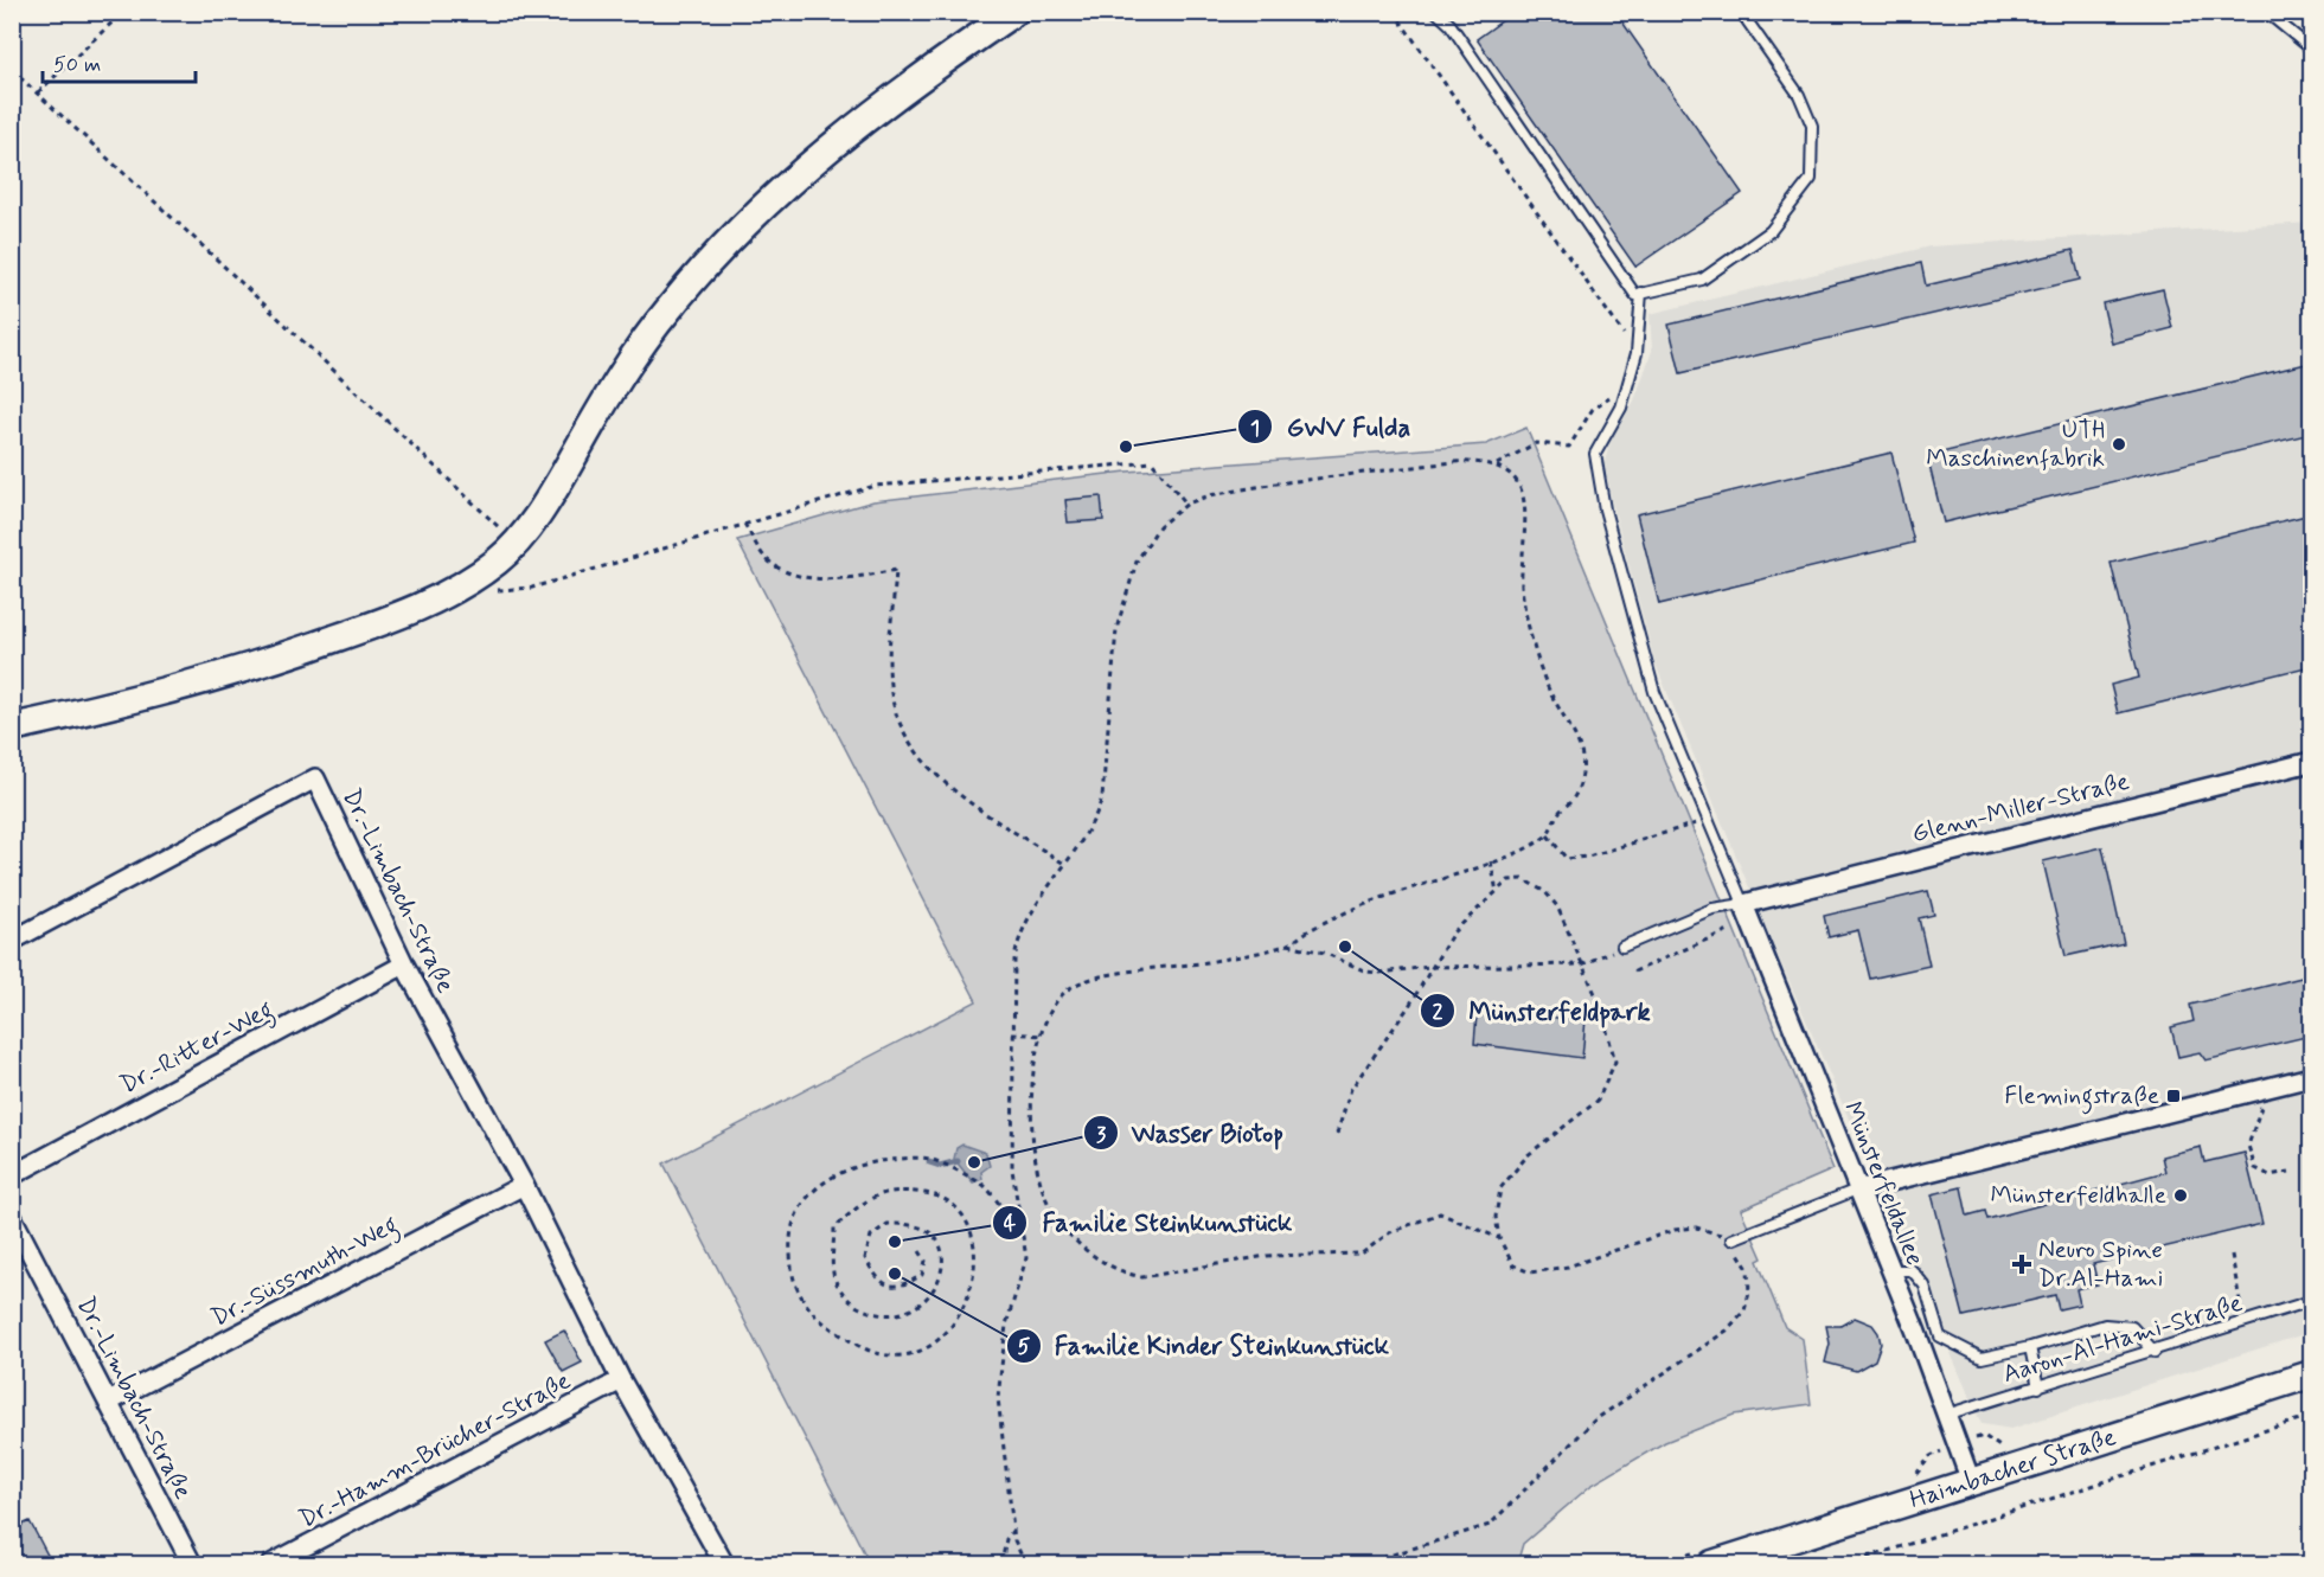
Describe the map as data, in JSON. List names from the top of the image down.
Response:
{
  "streets": {
    "street": [
      "Glenn-Miller-Straße",
      "Dr.-Limbach-Straße",
      "Dr.-Ritter-Weg",
      "Münsterfeldallee",
      "Dr.-Süssmuth-Weg",
      "Dr.-Hamm-Brücher-Straße",
      "Haimbacher Straße"
    ],
    "lane": ["Aaron-Al-Hami-Straße"]
  },
  "crossings": [
    ["Glenn-Miller-Straße", "Münsterfeldallee"],
    ["Dr.-Limbach-Straße", "Dr.-Ritter-Weg"],
    ["Dr.-Limbach-Straße", "Dr.-Süssmuth-Weg"],
    ["Dr.-Limbach-Straße", "Dr.-Hamm-Brücher-Straße"],
    ["Münsterfeldallee", "Aaron-Al-Hami-Straße"],
    ["Münsterfeldallee", "Haimbacher Straße"]
  ],
  "places": {
    "other": [
      "UTH Maschinenfabrik",
      "GWV Fulda",
      "Münsterfeldpark",
      "Wasser Biotop",
      "Münsterfeldhalle",
      "Familie Steinkunstück",
      "Familie Kinder Steinkunstück"
    ],
    "transit": ["Flemingstraße"],
    "health": ["Neuro Spine Dr.Al-Hami"]
  },
  "scale_bar": "50 m"
}
